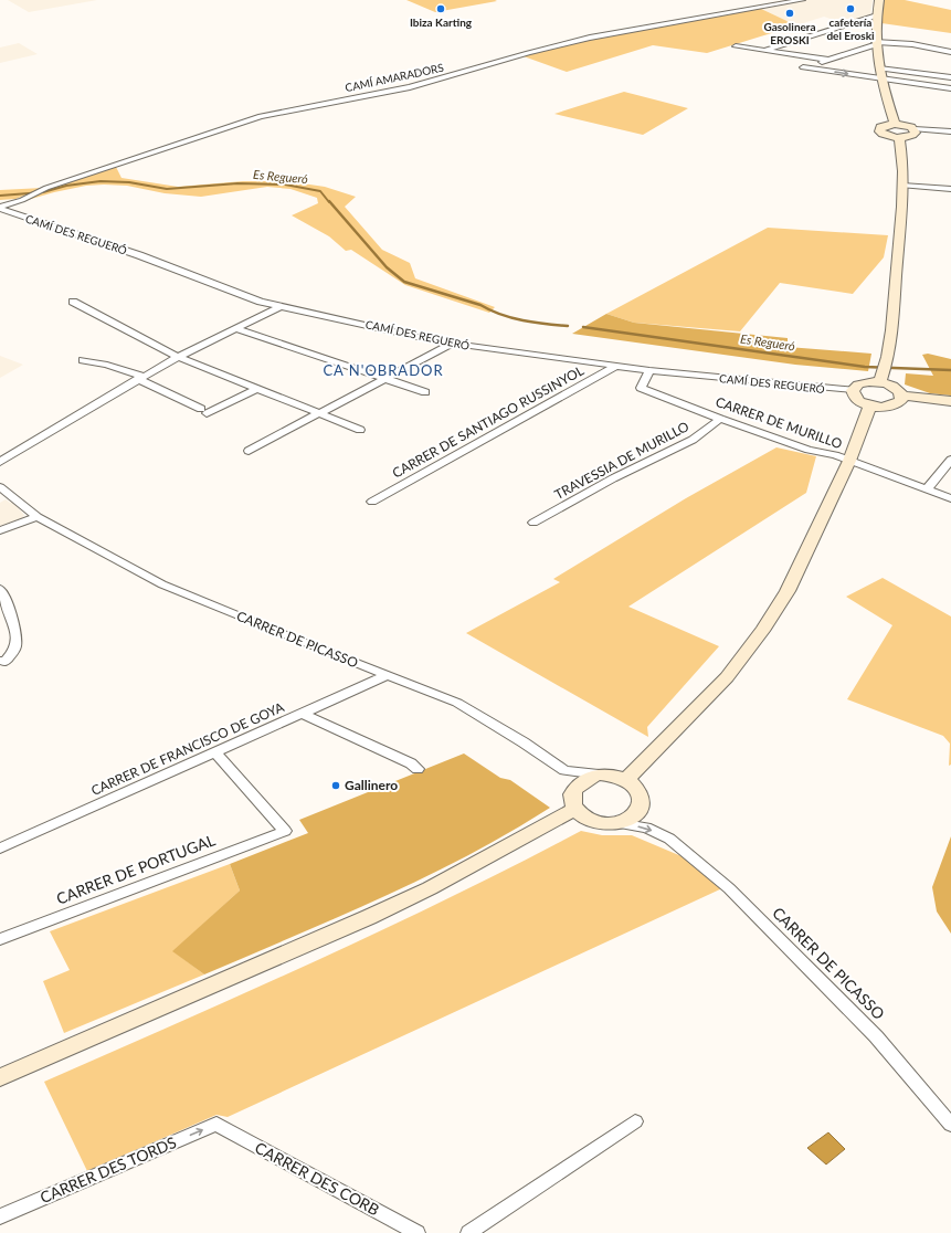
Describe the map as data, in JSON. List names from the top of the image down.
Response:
{
  "streets": {
    "street": [
      "CAMÍ AMARADORS",
      "CAMÍ DES REGUERÓ",
      "CARRER DE SANTIAGO RUSSINYOL",
      "CARRER DE MURILLO",
      "TRAVESSIA DE MURILLO",
      "CARRER DE PICASSO",
      "CARRER DE FRANCISCO DE GOYA",
      "CARRER DE PORTUGAL",
      "CARRER DES TORDS",
      "CARRER DES CORB"
    ]
  },
  "crossings": [
    ["CAMÍ AMARADORS", "CAMÍ DES REGUERÓ"],
    ["CAMÍ DES REGUERÓ", "CARRER DE SANTIAGO RUSSINYOL"],
    ["CAMÍ DES REGUERÓ", "CARRER DE MURILLO"],
    ["CARRER DE MURILLO", "TRAVESSIA DE MURILLO"],
    ["CARRER DE PICASSO", "CARRER DE FRANCISCO DE GOYA"],
    ["CARRER DE FRANCISCO DE GOYA", "CARRER DE PORTUGAL"],
    ["CARRER DES TORDS", "CARRER DES CORB"]
  ],
  "one_way": ["CARRER DE PICASSO", "CARRER DES TORDS"],
  "districts": ["CA N'OBRADOR"],
  "water": ["Es Regueró"],
  "places": [
    "Ibiza Karting",
    "cafetería del Eroski",
    "Gasolinera EROSKI",
    "Gallinero"
  ]
}
